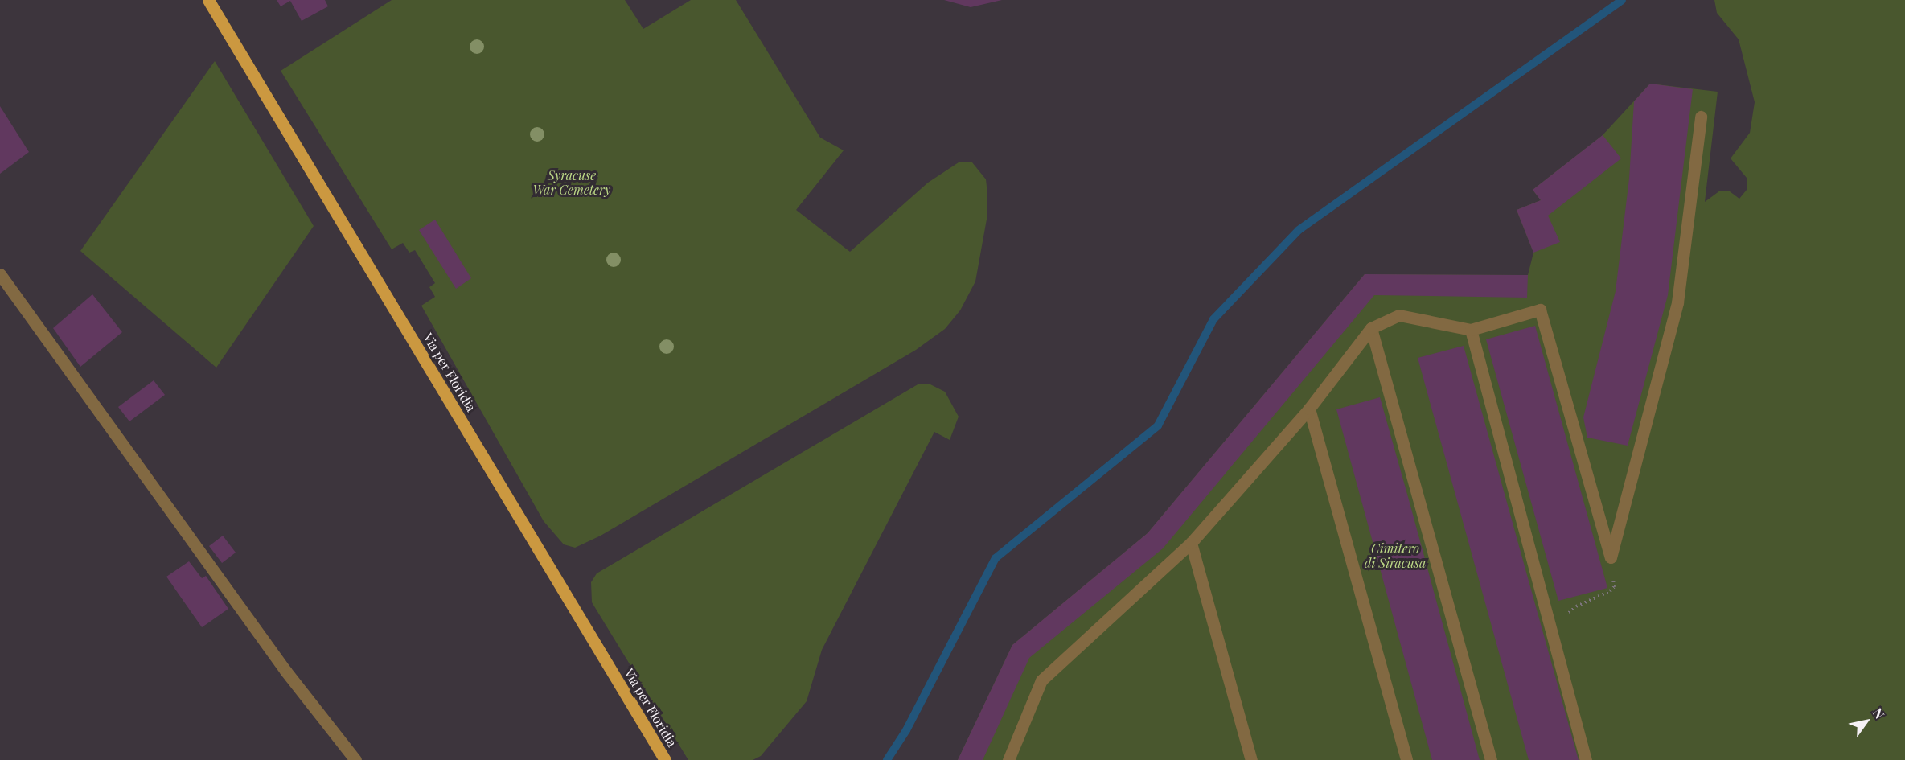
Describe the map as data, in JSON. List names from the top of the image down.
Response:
{
  "streets": {
    "main road": ["Via per Floridia"]
  },
  "parks": ["Syracuse War Cemetery", "Cimitero di Siracusa"],
  "north": "top right"
}
